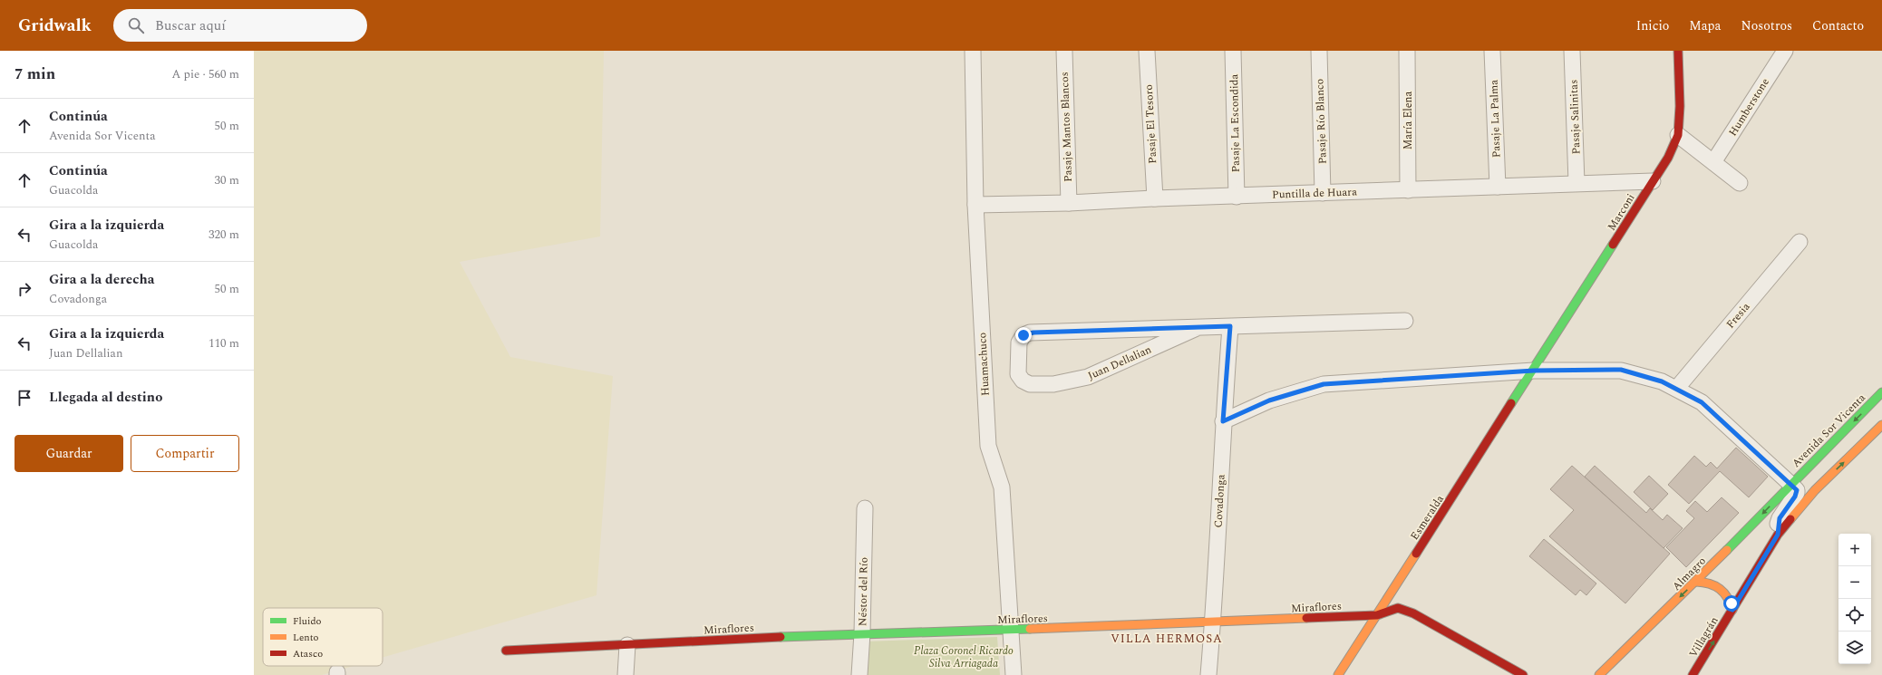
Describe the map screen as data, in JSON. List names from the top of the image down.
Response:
{
  "streets": {
    "street": [
      "Humberstone",
      "Pasaje Salinitas",
      "Pasaje La Palma",
      "María Elena",
      "Pasaje Río Blanco",
      "Pasaje La Escondida",
      "Pasaje El Tesoro",
      "Pasaje Mantos Blancos",
      "Puntilla de Huara",
      "Marconi",
      "Fresia",
      "Juan Dellalian",
      "Huamachuco",
      "Avenida Sor Vicenta",
      "Covadonga",
      "Esmeralda",
      "Almagro",
      "Néstor del Río",
      "Miraflores",
      "Villagrán"
    ]
  },
  "crossings": [
    ["Pasaje Salinitas", "Puntilla de Huara"],
    ["Pasaje La Palma", "Puntilla de Huara"],
    ["María Elena", "Puntilla de Huara"],
    ["Pasaje Río Blanco", "Puntilla de Huara"],
    ["Pasaje La Escondida", "Puntilla de Huara"],
    ["Pasaje El Tesoro", "Puntilla de Huara"],
    ["Pasaje Mantos Blancos", "Puntilla de Huara"],
    ["Puntilla de Huara", "Marconi"],
    ["Puntilla de Huara", "Huamachuco"],
    ["Marconi", "Esmeralda"],
    ["Juan Dellalian", "Covadonga"],
    ["Huamachuco", "Miraflores"],
    ["Avenida Sor Vicenta", "Almagro"],
    ["Covadonga", "Miraflores"],
    ["Esmeralda", "Miraflores"],
    ["Néstor del Río", "Miraflores"]
  ],
  "one_way": ["Villagrán"],
  "districts": ["VILLA HERMOSA"],
  "parks": ["Plaza Coronel Ricardo Silva Arriagada"],
  "legend": ["Fluido", "Lento", "Atasco"],
  "page": {
    "header": "Gridwalk",
    "search": "Buscar aquí",
    "nav": [
      "Inicio",
      "Mapa",
      "Nosotros",
      "Contacto"
    ],
    "heading": ["7 min", "A pie · 560 m"],
    "list": [
      ["Continúa", "Avenida Sor Vicenta", "50 m"],
      ["Continúa", "Guacolda", "30 m"],
      ["Gira a la izquierda", "Guacolda", "320 m"],
      ["Gira a la derecha", "Covadonga", "50 m"],
      ["Gira a la izquierda", "Juan Dellalian", "110 m"],
      "Llegada al destino"
    ],
    "buttons": ["Guardar", "Compartir"],
    "map_buttons": ["+", "−"]
  }
}
